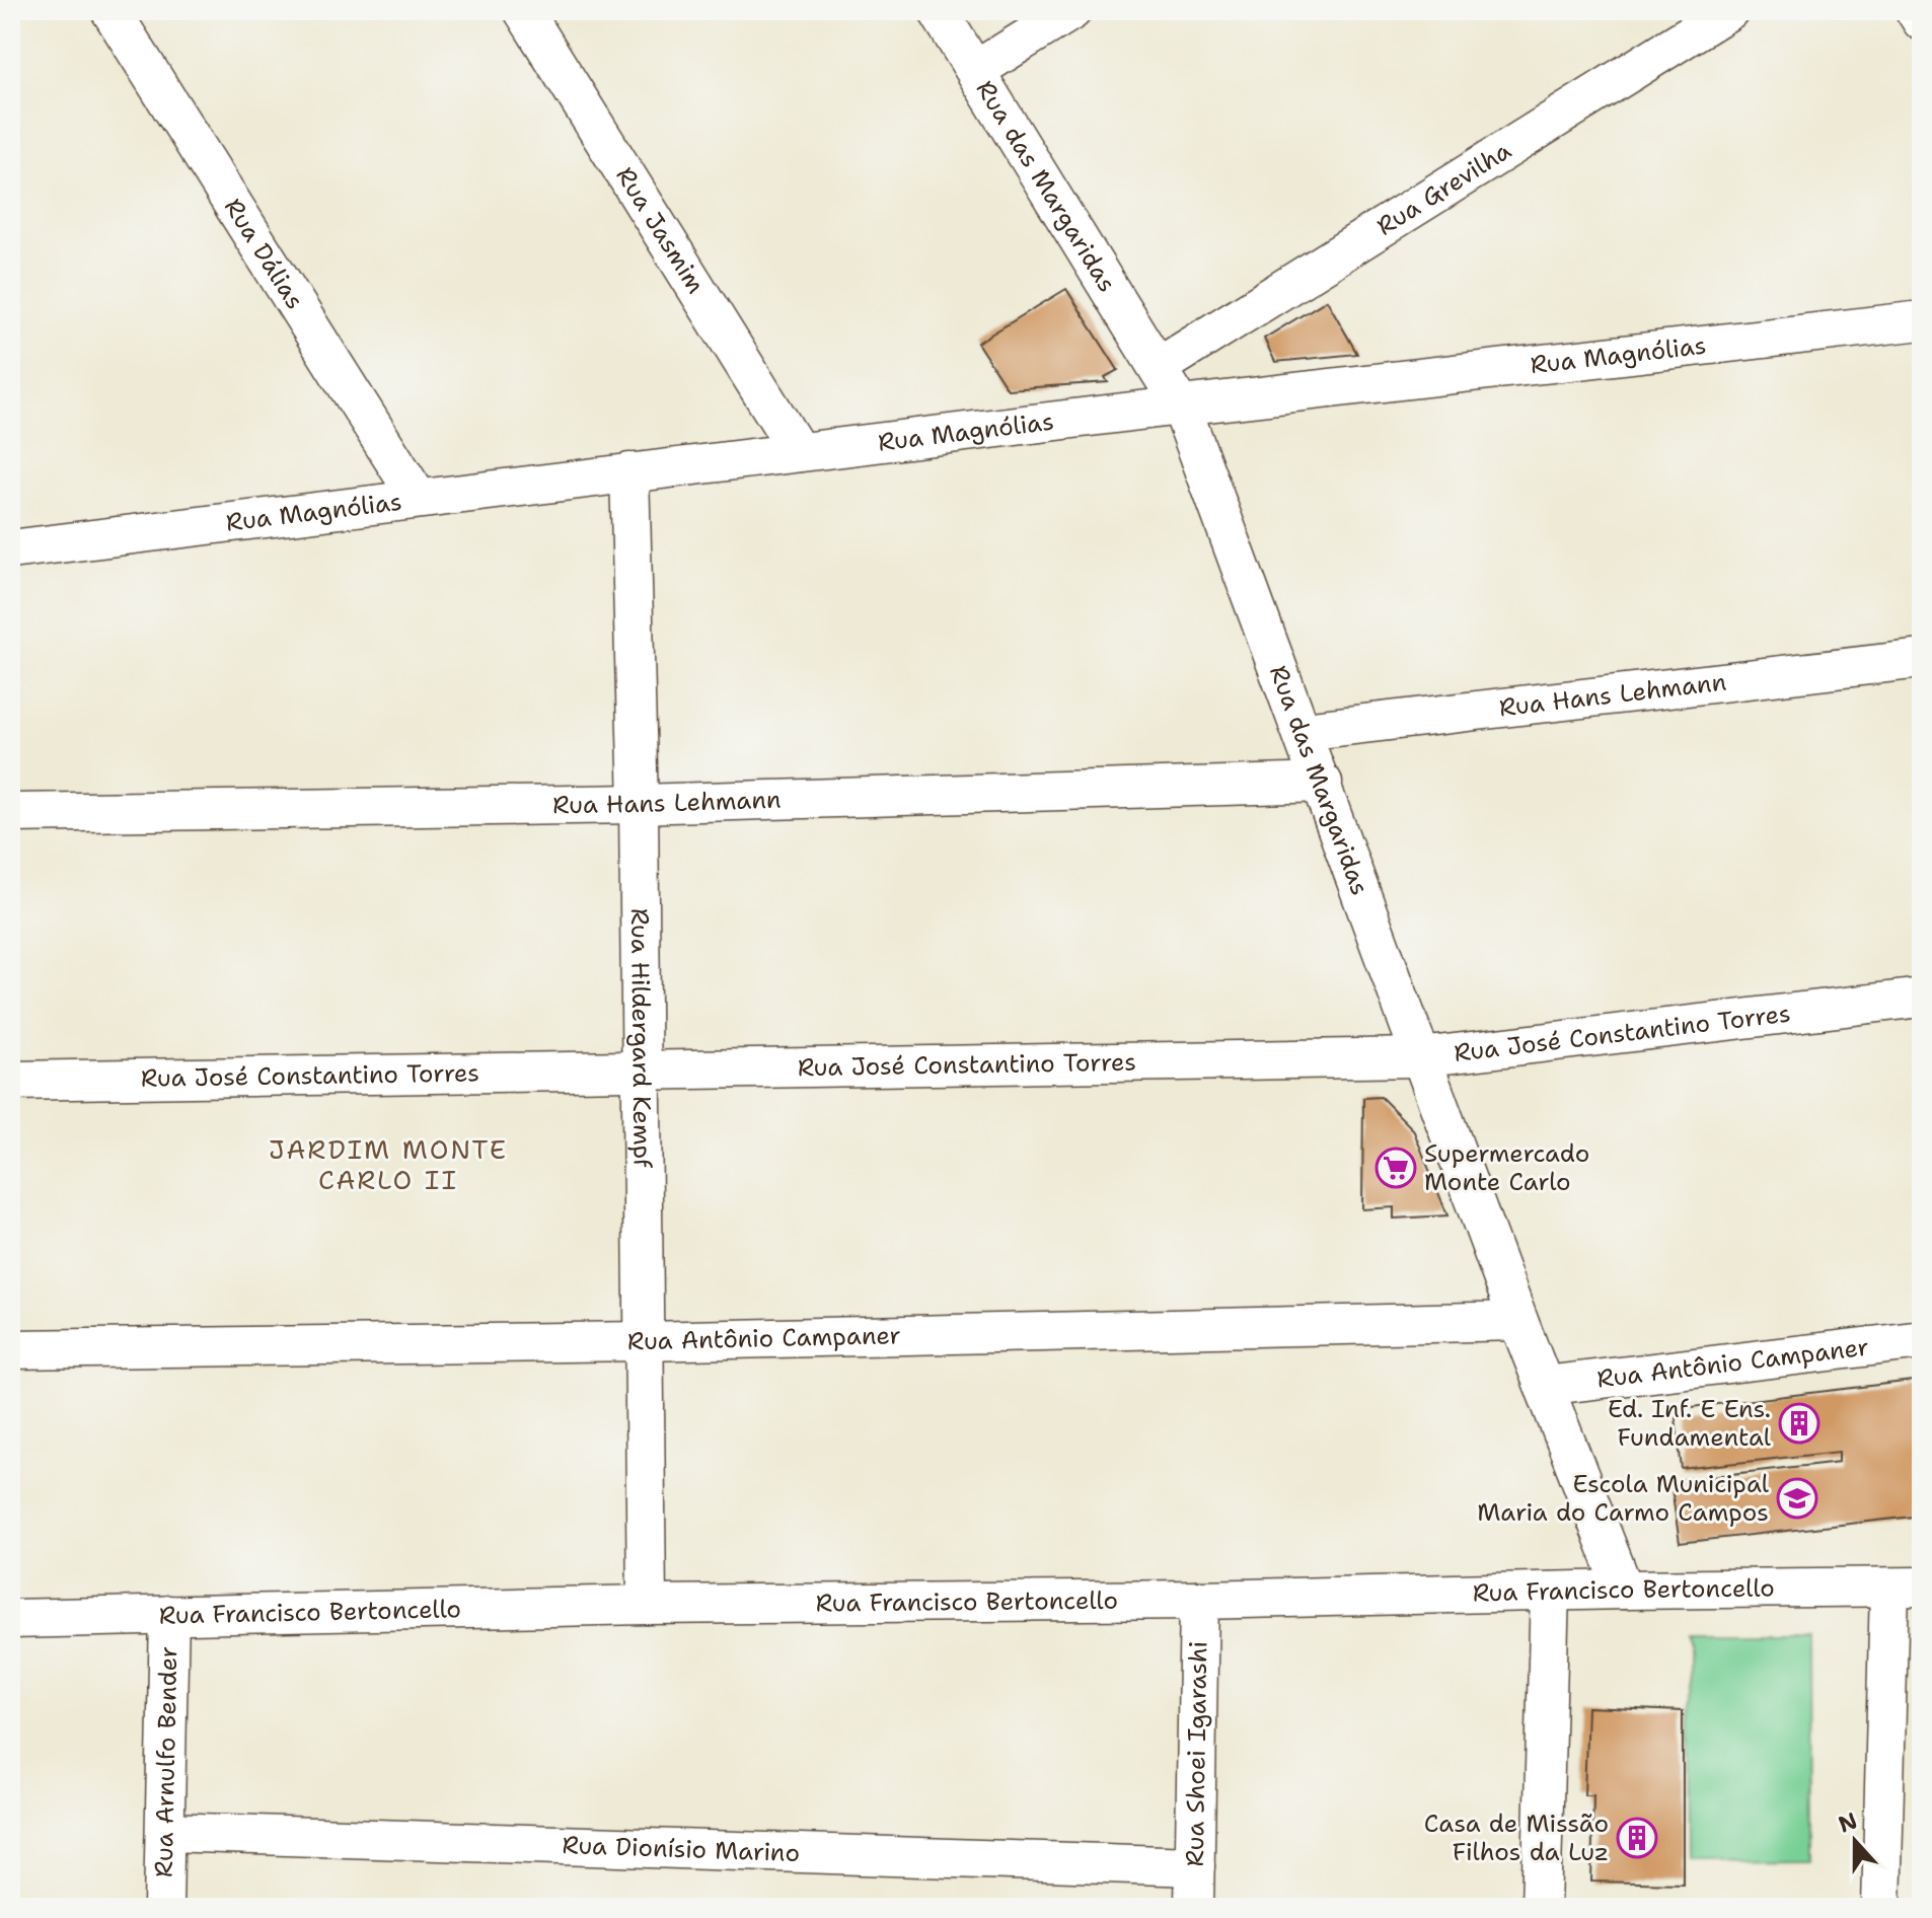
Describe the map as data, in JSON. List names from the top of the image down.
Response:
{
  "streets": {
    "street": [
      "Rua das Margaridas",
      "Rua Grevilha",
      "Rua Jasmim",
      "Rua Dálias",
      "Rua Magnólias",
      "Rua Hans Lehmann",
      "Rua José Constantino Torres",
      "Rua Hildergard Kempf",
      "Rua Antônio Campaner",
      "Rua Francisco Bertoncello",
      "Rua Shoei Igarashi",
      "Rua Arnulfo Bender",
      "Rua Dionísio Marino"
    ]
  },
  "crossings": [
    ["Rua das Margaridas", "Rua Grevilha"],
    ["Rua das Margaridas", "Rua Magnólias"],
    ["Rua das Margaridas", "Rua Hans Lehmann"],
    ["Rua das Margaridas", "Rua José Constantino Torres"],
    ["Rua das Margaridas", "Rua Antônio Campaner"],
    ["Rua das Margaridas", "Rua Francisco Bertoncello"],
    ["Rua Jasmim", "Rua Magnólias"],
    ["Rua Dálias", "Rua Magnólias"],
    ["Rua Magnólias", "Rua Hildergard Kempf"],
    ["Rua Hans Lehmann", "Rua Hildergard Kempf"],
    ["Rua José Constantino Torres", "Rua Hildergard Kempf"],
    ["Rua Hildergard Kempf", "Rua Antônio Campaner"],
    ["Rua Hildergard Kempf", "Rua Francisco Bertoncello"],
    ["Rua Francisco Bertoncello", "Rua Shoei Igarashi"],
    ["Rua Francisco Bertoncello", "Rua Arnulfo Bender"],
    ["Rua Shoei Igarashi", "Rua Dionísio Marino"],
    ["Rua Arnulfo Bender", "Rua Dionísio Marino"]
  ],
  "districts": ["JARDIM MONTE CARLO II"],
  "places": {
    "supermarket": ["Supermercado Monte Carlo"],
    "building": ["Ed. Inf. E Ens. Fundamental", "Casa de Missão Filhos da Luz"],
    "school or university": ["Escola Municipal Maria do Carmo Campos"]
  },
  "north": "top"
}
